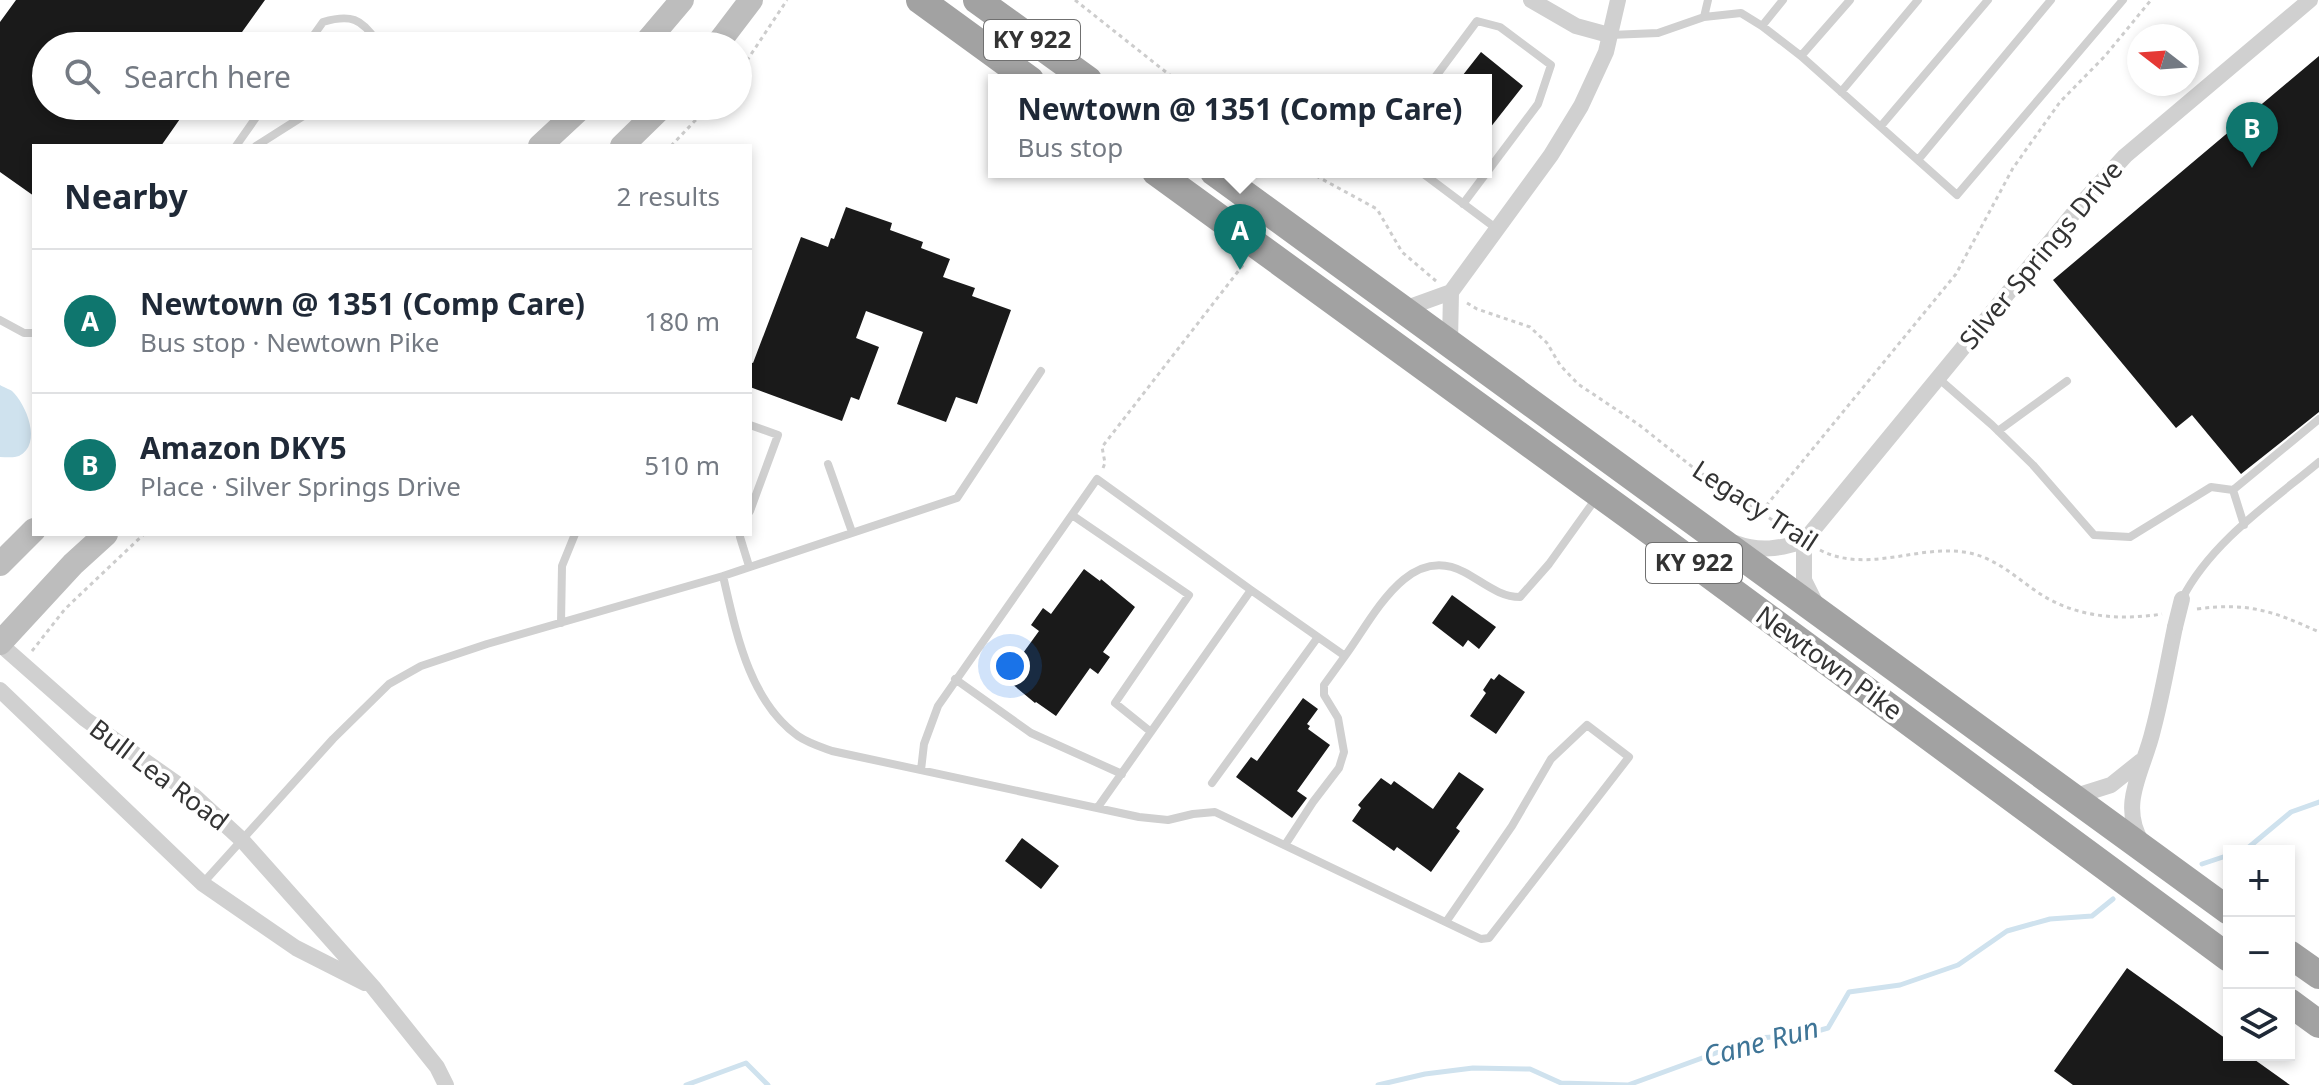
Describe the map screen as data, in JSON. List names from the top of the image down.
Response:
{
  "streets": {
    "highway": ["KY 922", "Newtown Pike"],
    "street": ["Silver Springs Drive", "Bull Lea Road"],
    "path": ["Legacy Trail"]
  },
  "crossings": [
    ["Silver Springs Drive", "Legacy Trail"]
  ],
  "water": ["Cane Run"],
  "north": "left",
  "page": {
    "search": "Search here",
    "popup": ["Newtown @ 1351 (Comp Care)", "Bus stop"],
    "pins": ["B", "A"],
    "heading": ["Nearby", "2 results"],
    "list": [
      {
        "mark": "A",
        "name": "Newtown @ 1351 (Comp Care)",
        "note": "Bus stop · Newtown Pike",
        "value": "180 m"
      },
      {
        "mark": "B",
        "name": "Amazon DKY5",
        "note": "Place · Silver Springs Drive",
        "value": "510 m"
      }
    ],
    "map_buttons": ["+", "−"]
  }
}
